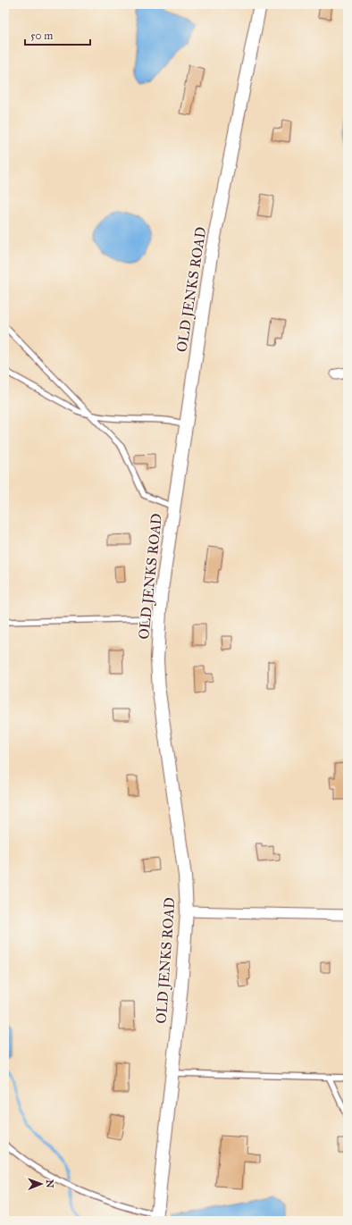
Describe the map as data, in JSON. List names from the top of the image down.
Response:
{
  "streets": {
    "street": ["OLD JENKS ROAD"]
  },
  "scale_bar": "50 m",
  "north": "right"
}
